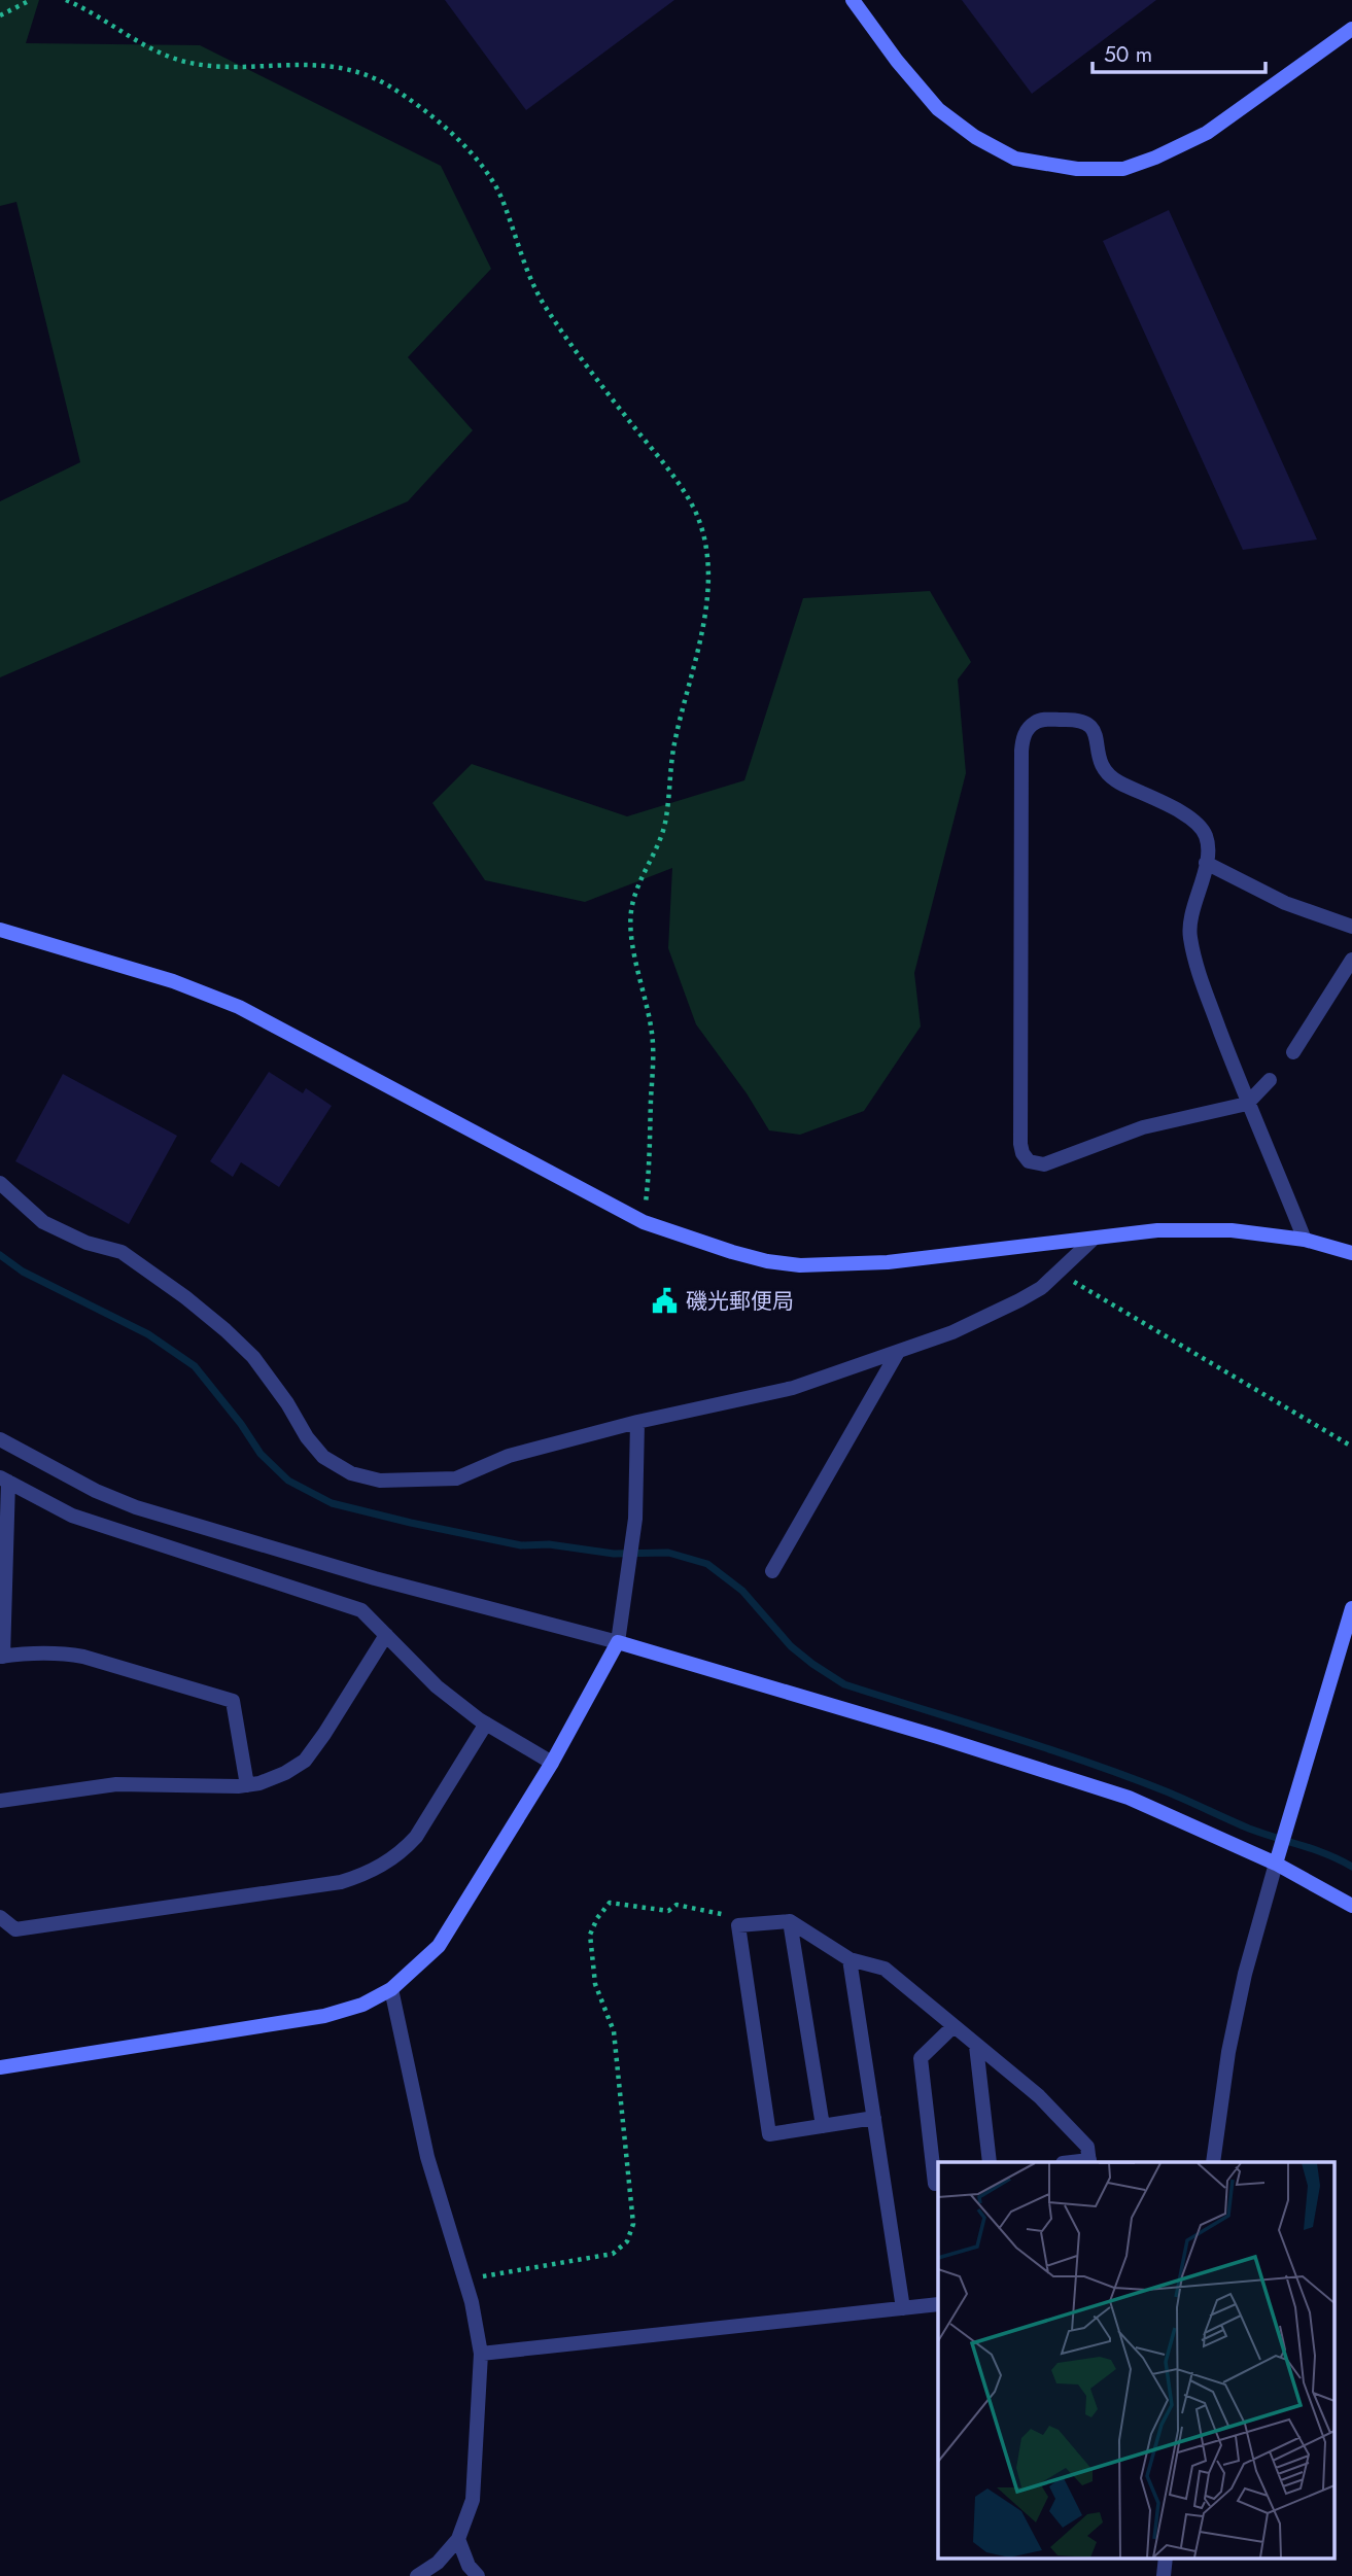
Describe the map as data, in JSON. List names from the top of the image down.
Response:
{
  "places": {
    "public building": ["磯光郵便局"]
  },
  "scale_bar": "50 m"
}
